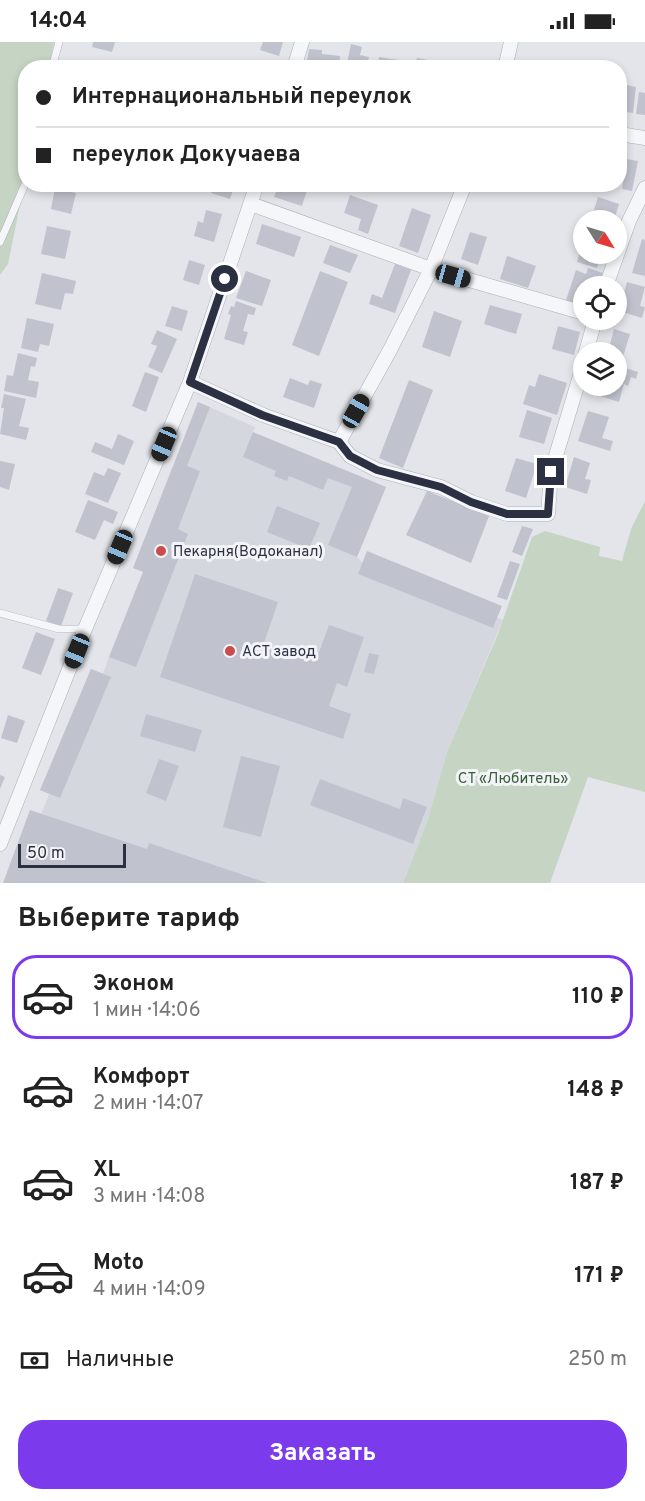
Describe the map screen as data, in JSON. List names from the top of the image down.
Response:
{
  "parks": ["СТ «Любитель»"],
  "places": ["Пекарня(Водоканал)", "АСТ завод"],
  "scale_bar": "50 m",
  "north": "bottom right",
  "page": {
    "status": "14:04",
    "banner": ["Интернациональный переулок", "переулок Докучаева"],
    "scale": "50 m",
    "heading": "Выберите тариф",
    "list": [
      {
        "name": "Эконом",
        "note": "1 мин · 14:06",
        "value": "110 ₽"
      },
      {
        "name": "Комфорт",
        "note": "2 мин · 14:07",
        "value": "148 ₽"
      },
      {
        "name": "XL",
        "note": "3 мин · 14:08",
        "value": "187 ₽"
      },
      {
        "name": "Moto",
        "note": "4 мин · 14:09",
        "value": "171 ₽"
      }
    ],
    "pay": ["Наличные", "250 m"],
    "buttons": "Заказать"
  }
}
